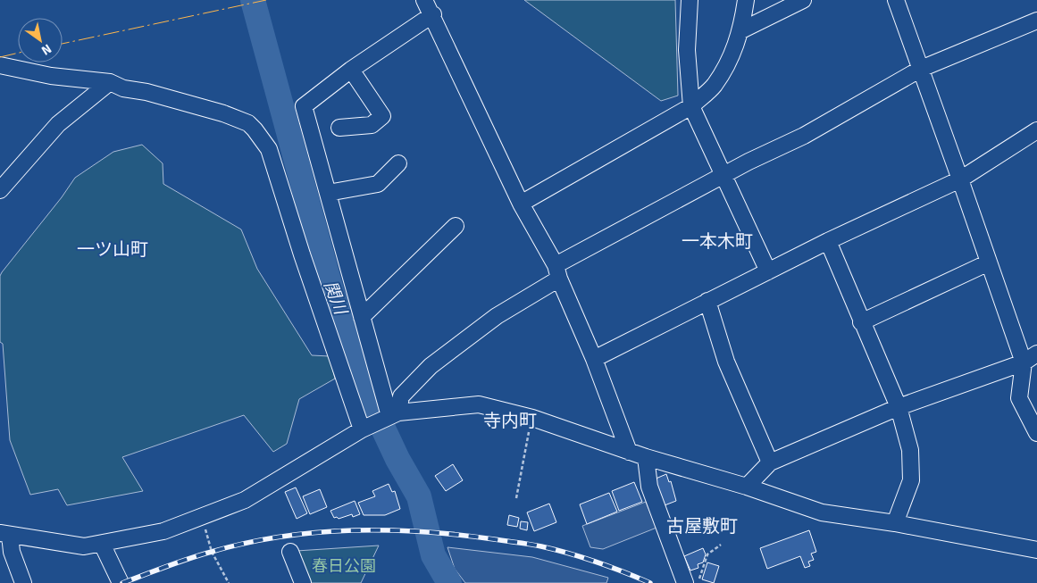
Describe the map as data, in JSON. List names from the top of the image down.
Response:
{
  "districts": [
    "一本木町",
    "一ツ山町",
    "寺内町",
    "古屋敷町"
  ],
  "water": ["関川"],
  "parks": ["春日公園"],
  "north": "bottom right"
}
